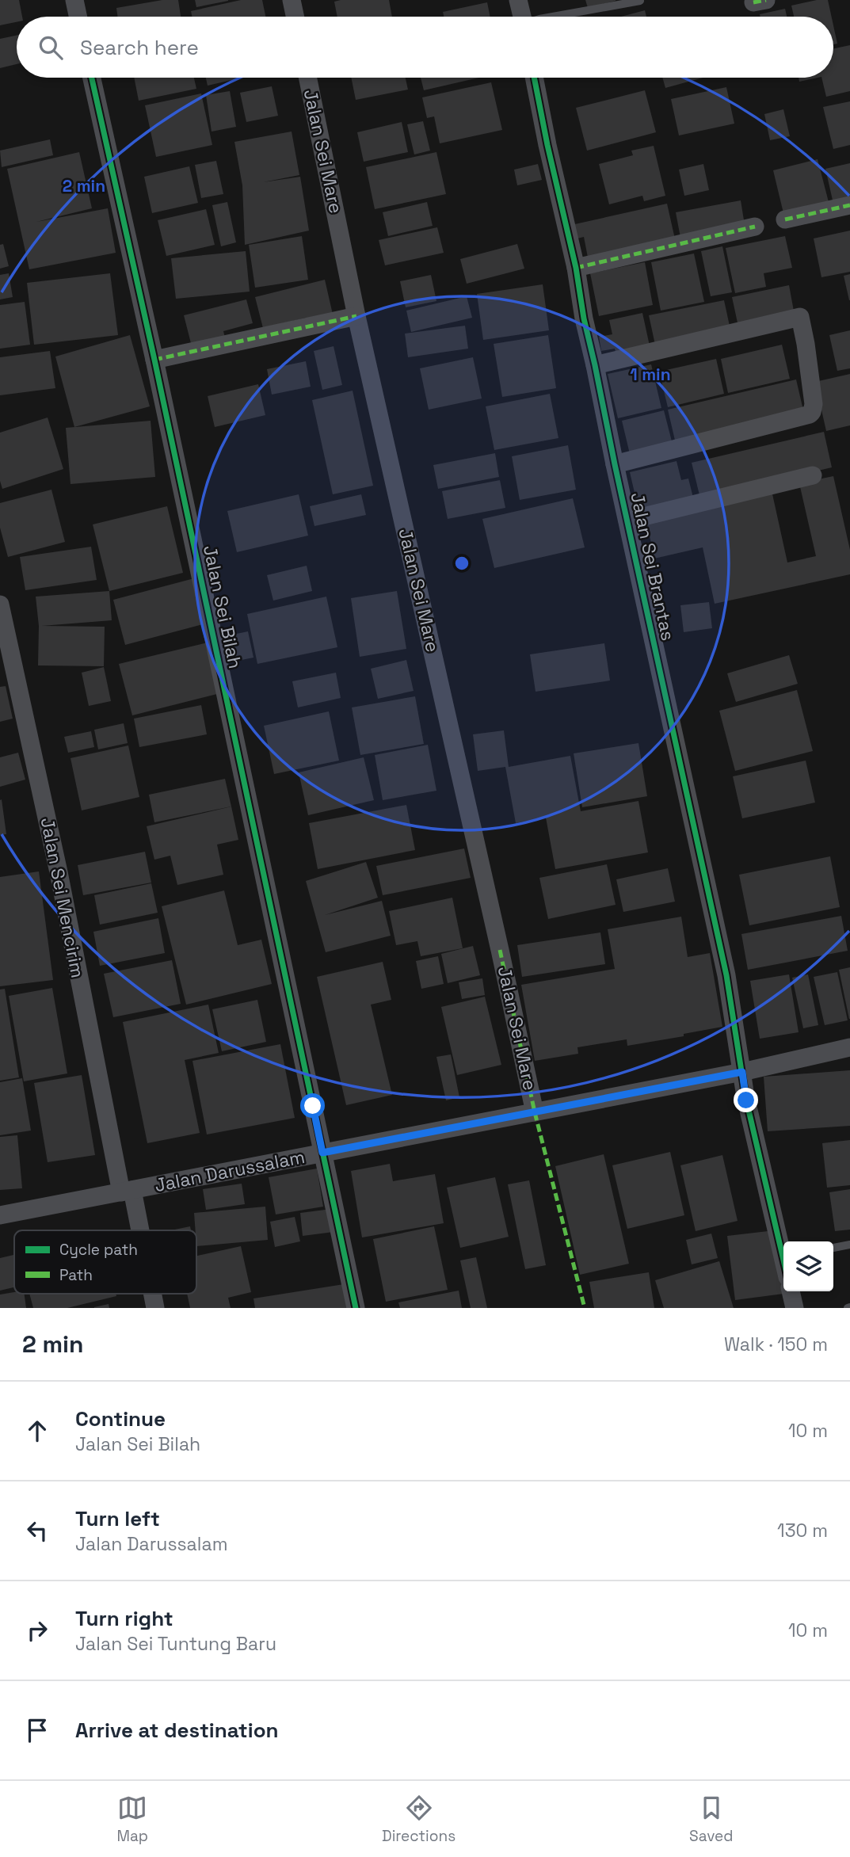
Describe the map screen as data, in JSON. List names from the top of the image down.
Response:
{
  "streets": {
    "street": [
      "Jalan Sei Mare",
      "Jalan Sei Brantas",
      "Jalan Sei Bilah",
      "Jalan Sei Mencirim",
      "Jalan Darussalam"
    ]
  },
  "crossings": [
    ["Jalan Sei Mare", "Jalan Darussalam"],
    ["Jalan Sei Brantas", "Jalan Darussalam"],
    ["Jalan Sei Bilah", "Jalan Darussalam"],
    ["Jalan Sei Mencirim", "Jalan Darussalam"]
  ],
  "legend": ["Cycle path", "Path"],
  "page": {
    "search": "Search here",
    "heading": ["2 min", "Walk · 150 m"],
    "list": [
      ["Continue", "Jalan Sei Bilah", "10 m"],
      ["Turn left", "Jalan Darussalam", "130 m"],
      ["Turn right", "Jalan Sei Tuntung Baru", "10 m"],
      "Arrive at destination"
    ],
    "nav": ["Map", "Directions", "Saved"]
  },
  "rings": ["2 min", "1 min"]
}
